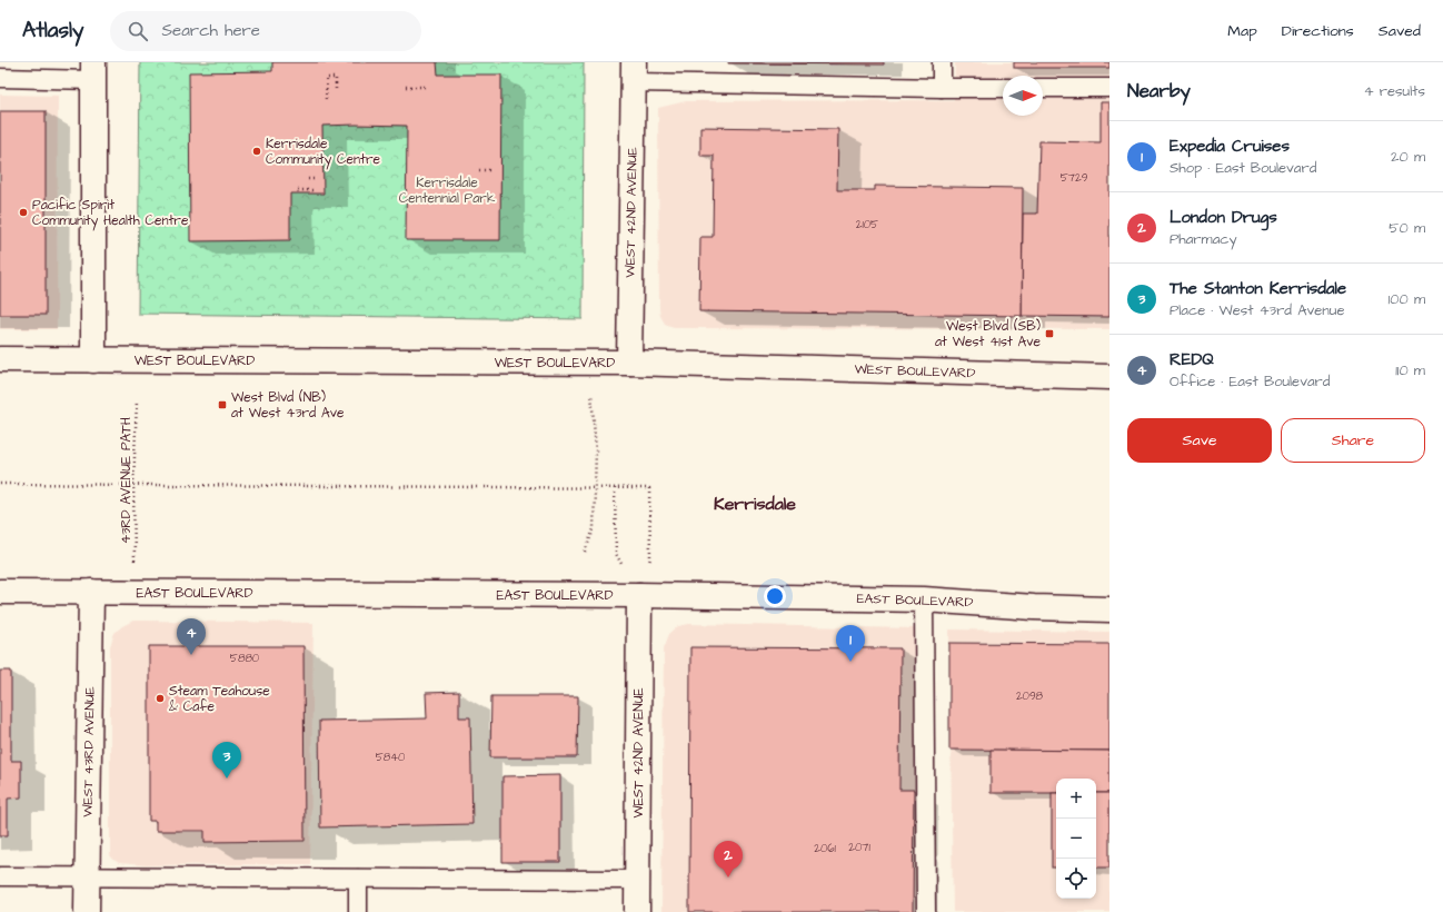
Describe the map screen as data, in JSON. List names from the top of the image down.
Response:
{
  "streets": {
    "street": [
      "WEST 42ND AVENUE",
      "WEST BOULEVARD",
      "EAST BOULEVARD",
      "WEST 43RD AVENUE"
    ],
    "path": ["43RD AVENUE PATH"]
  },
  "crossings": [
    ["WEST 42ND AVENUE", "WEST BOULEVARD"],
    ["WEST 42ND AVENUE", "EAST BOULEVARD"],
    ["EAST BOULEVARD", "WEST 43RD AVENUE"]
  ],
  "districts": ["Kerrisdale"],
  "parks": ["Kerrisdale Centennial Park"],
  "places": {
    "other": ["Kerrisdale Community Centre", "Pacific Spirit Community Health Centre", "Steam Teahouse & Cafe"],
    "transit": ["West Blvd (SB) at West 41st Ave", "West Blvd (NB) at West 43rd Ave"]
  },
  "house_numbers": [
    "5729",
    "2105",
    "5880",
    "2098",
    "5840",
    "2071",
    "2061"
  ],
  "north": "right",
  "page": {
    "header": "Atlasly",
    "search": "Search here",
    "nav": ["Map", "Directions", "Saved"],
    "heading": ["Nearby", "4 results"],
    "list": [
      {
        "mark": "1",
        "name": "Expedia Cruises",
        "note": "Shop · East Boulevard",
        "value": "20 m"
      },
      {
        "mark": "2",
        "name": "London Drugs",
        "note": "Pharmacy",
        "value": "50 m"
      },
      {
        "mark": "3",
        "name": "The Stanton Kerrisdale",
        "note": "Place · West 43rd Avenue",
        "value": "100 m"
      },
      {
        "mark": "4",
        "name": "REDQ",
        "note": "Office · East Boulevard",
        "value": "110 m"
      }
    ],
    "buttons": ["Save", "Share"],
    "pins": [
      "4",
      "1",
      "3",
      "2"
    ],
    "map_buttons": ["+", "−"]
  }
}
